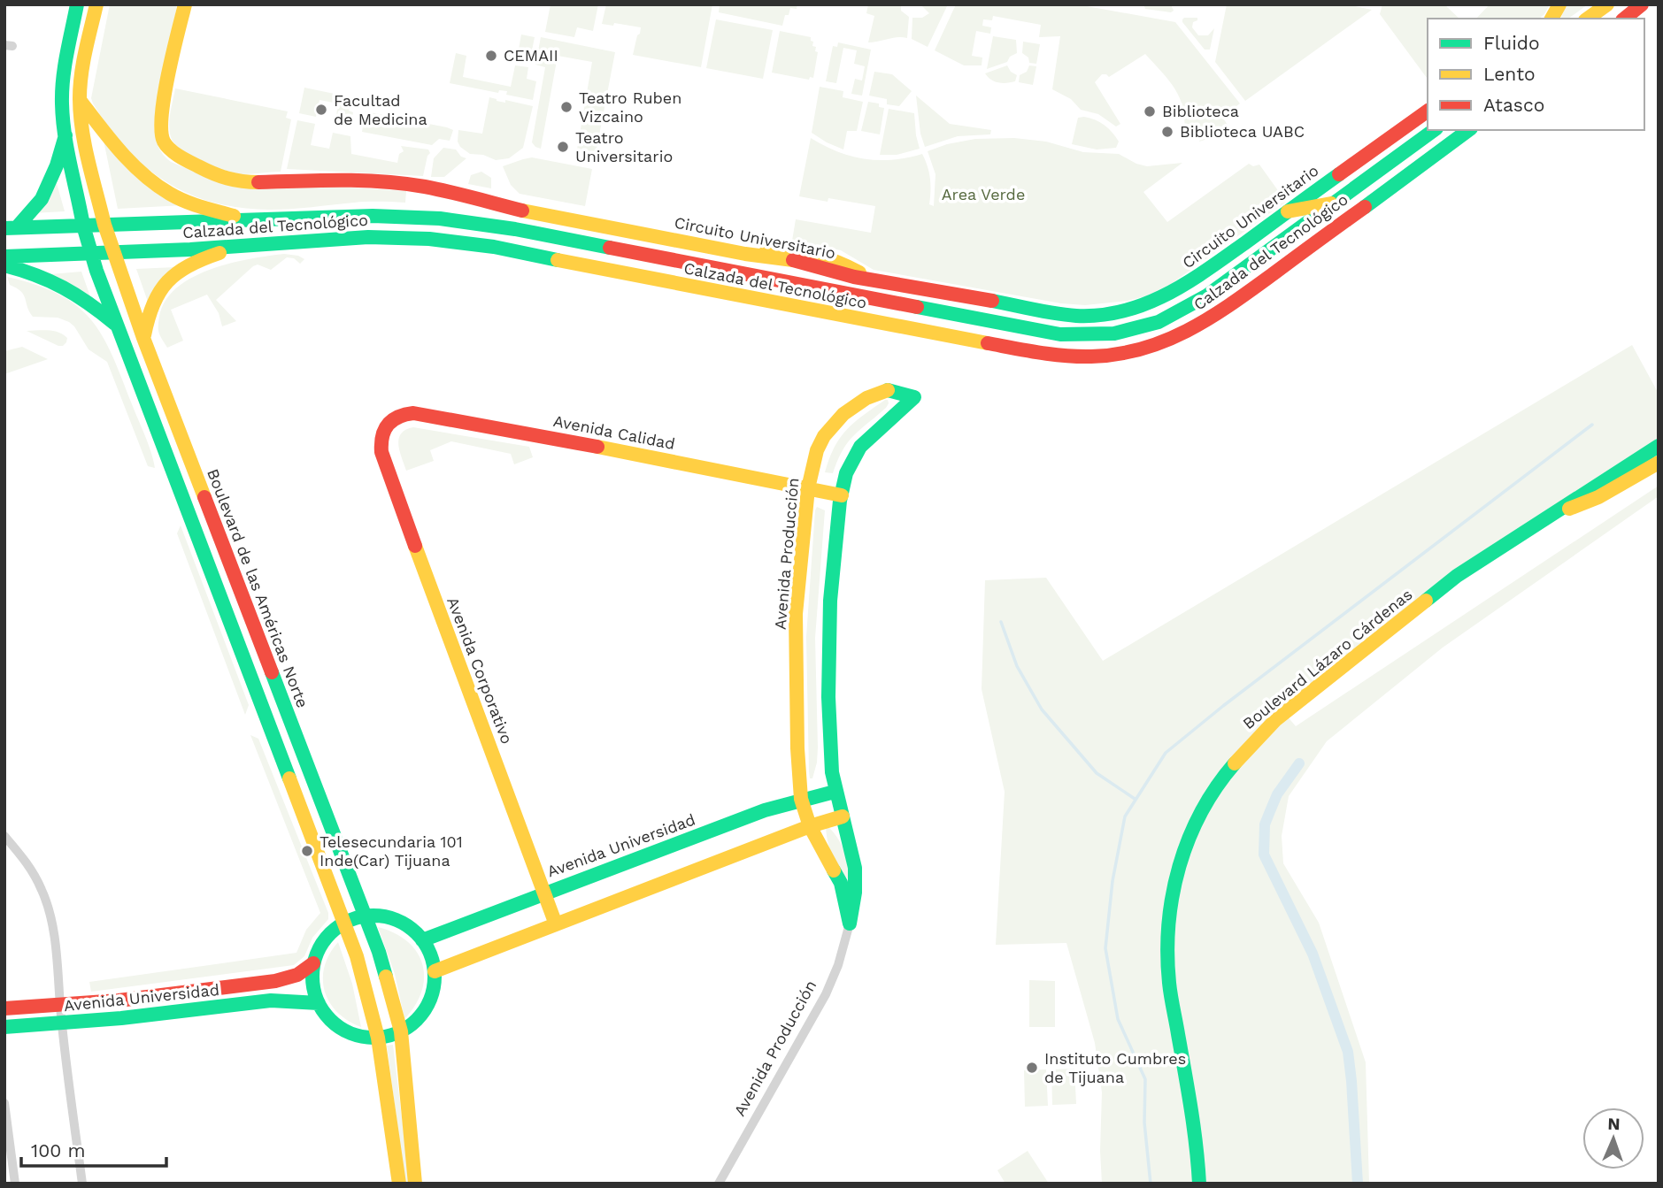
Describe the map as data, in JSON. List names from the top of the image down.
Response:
{
  "streets": {
    "main road": [
      "Circuito Universitario",
      "Calzada del Tecnológico",
      "Avenida Calidad",
      "Avenida Producción",
      "Boulevard de las Américas Norte",
      "Boulevard Lázaro Cárdenas",
      "Avenida Corporativo",
      "Avenida Universidad"
    ]
  },
  "crossings": [
    ["Calzada del Tecnológico", "Boulevard de las Américas Norte"],
    ["Avenida Calidad", "Avenida Producción"],
    ["Avenida Calidad", "Avenida Corporativo"],
    ["Avenida Producción", "Avenida Universidad"],
    ["Avenida Corporativo", "Avenida Universidad"]
  ],
  "parks": ["Area Verde"],
  "places": [
    "CEMAII",
    "Teatro Ruben Vizcaino",
    "Facultad de Medicina",
    "Biblioteca",
    "Biblioteca UABC",
    "Teatro Universitario",
    "Telesecundaria 101 Inde(Car) Tijuana",
    "Instituto Cumbres de Tijuana"
  ],
  "legend": ["Fluido", "Lento", "Atasco"],
  "scale_bar": "100 m",
  "north": "top"
}
